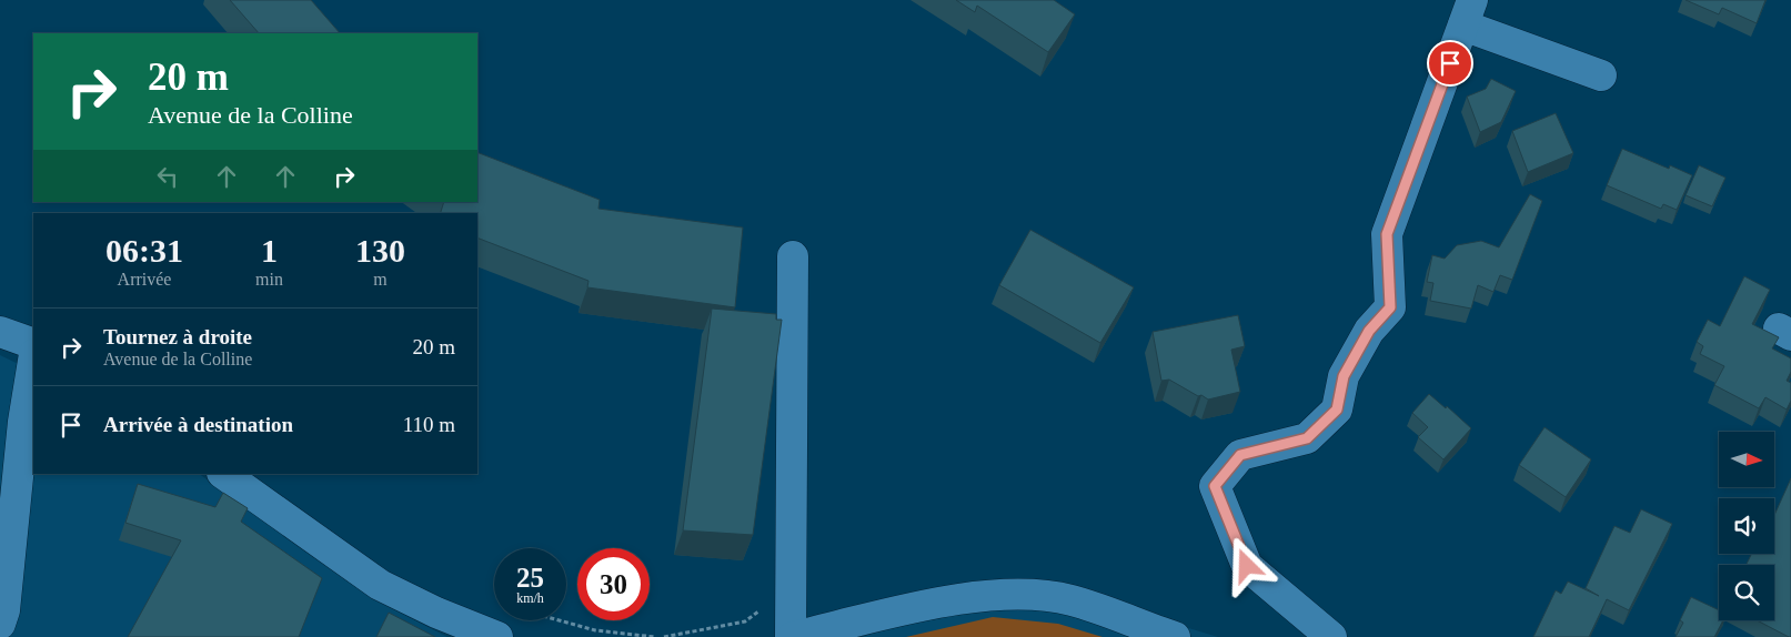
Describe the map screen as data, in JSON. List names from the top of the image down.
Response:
{
  "north": "right",
  "page": {
    "turn": ["20 m", "Avenue de la Colline"],
    "eta": [
      "06:31",
      "Arrivée",
      "1",
      "min",
      "130",
      "m"
    ],
    "list": [
      {
        "name": "Tournez à droite",
        "note": "Avenue de la Colline",
        "value": "20 m"
      },
      {
        "name": "Arrivée à destination",
        "value": "110 m"
      }
    ],
    "speed": "25 km/h",
    "limit": "30"
  }
}
